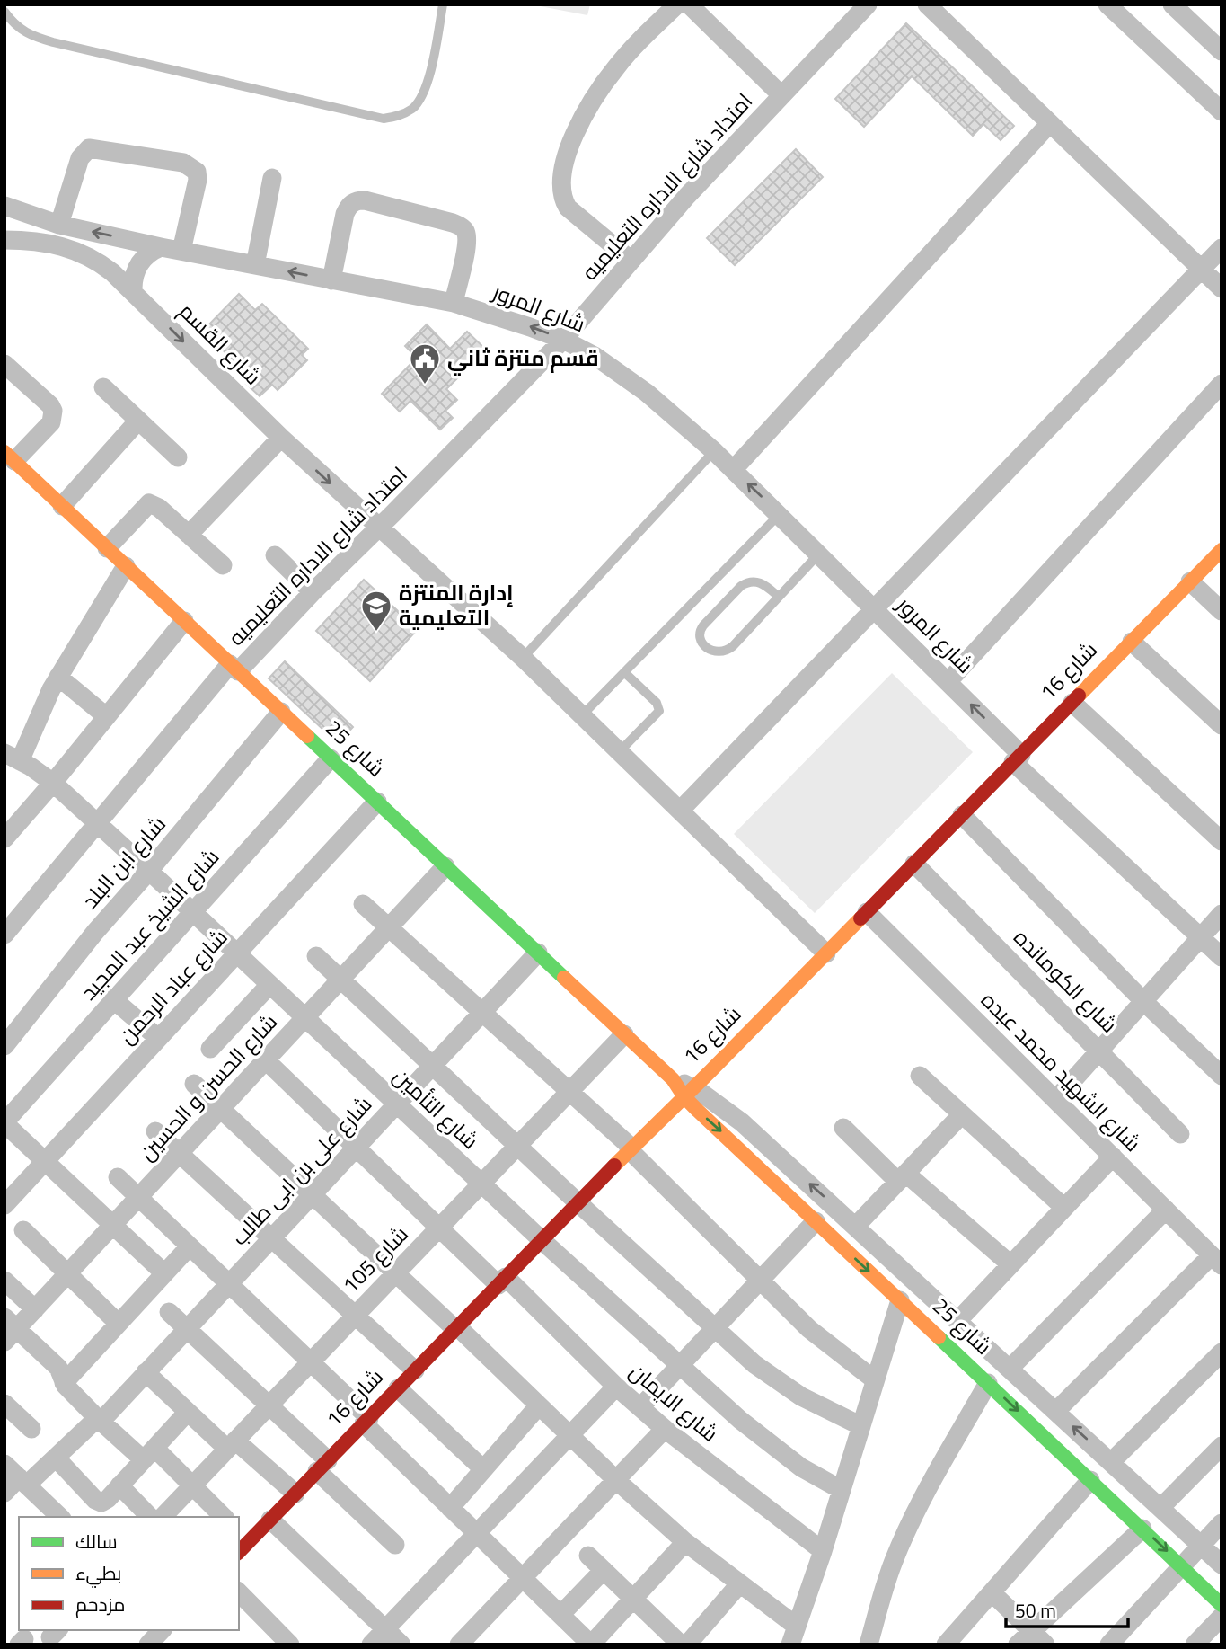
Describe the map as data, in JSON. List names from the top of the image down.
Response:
{
  "streets": {
    "street": [
      "امتداد شارع الاداره التعليميه",
      "شارع المرور",
      "شارع القسم",
      "شارع 16",
      "شارع 25",
      "شارع ابن البلد",
      "شارع الشيخ عبد المجيد",
      "شارع الكومانده",
      "شارع عباد الرحمن",
      "شارع الشهيد محمد عبده",
      "شارع الحسن و الحسين",
      "شارع التأمين",
      "شارع على بن ابى طالب",
      "شارع 105",
      "شارع الايمان"
    ]
  },
  "crossings": [
    ["امتداد شارع الاداره التعليميه", "شارع المرور"],
    ["امتداد شارع الاداره التعليميه", "شارع القسم"],
    ["امتداد شارع الاداره التعليميه", "شارع 25"],
    ["امتداد شارع الاداره التعليميه", "شارع التأمين"],
    ["شارع المرور", "شارع 16"],
    ["شارع القسم", "شارع 16"],
    ["شارع 16", "شارع 25"],
    ["شارع 16", "شارع الكومانده"],
    ["شارع 16", "شارع الشهيد محمد عبده"],
    ["شارع 16", "شارع التأمين"],
    ["شارع 16", "شارع الايمان"],
    ["شارع 25", "شارع ابن البلد"],
    ["شارع 25", "شارع الشيخ عبد المجيد"],
    ["شارع 25", "شارع عباد الرحمن"],
    ["شارع 25", "شارع الحسن و الحسين"],
    ["شارع 25", "شارع على بن ابى طالب"],
    ["شارع 25", "شارع 105"],
    ["شارع ابن البلد", "شارع التأمين"],
    ["شارع الشيخ عبد المجيد", "شارع التأمين"],
    ["شارع عباد الرحمن", "شارع التأمين"],
    ["شارع الحسن و الحسين", "شارع التأمين"],
    ["شارع الحسن و الحسين", "شارع الايمان"],
    ["شارع التأمين", "شارع على بن ابى طالب"],
    ["شارع التأمين", "شارع 105"],
    ["شارع على بن ابى طالب", "شارع الايمان"],
    ["شارع 105", "شارع الايمان"]
  ],
  "places": {
    "public building": ["قسم منتزة ثاني"],
    "school or university": ["إدارة المنتزة التعليمية"]
  },
  "legend": ["سالك", "بطيء", "مزدحم"],
  "scale_bar": "50 m"
}
